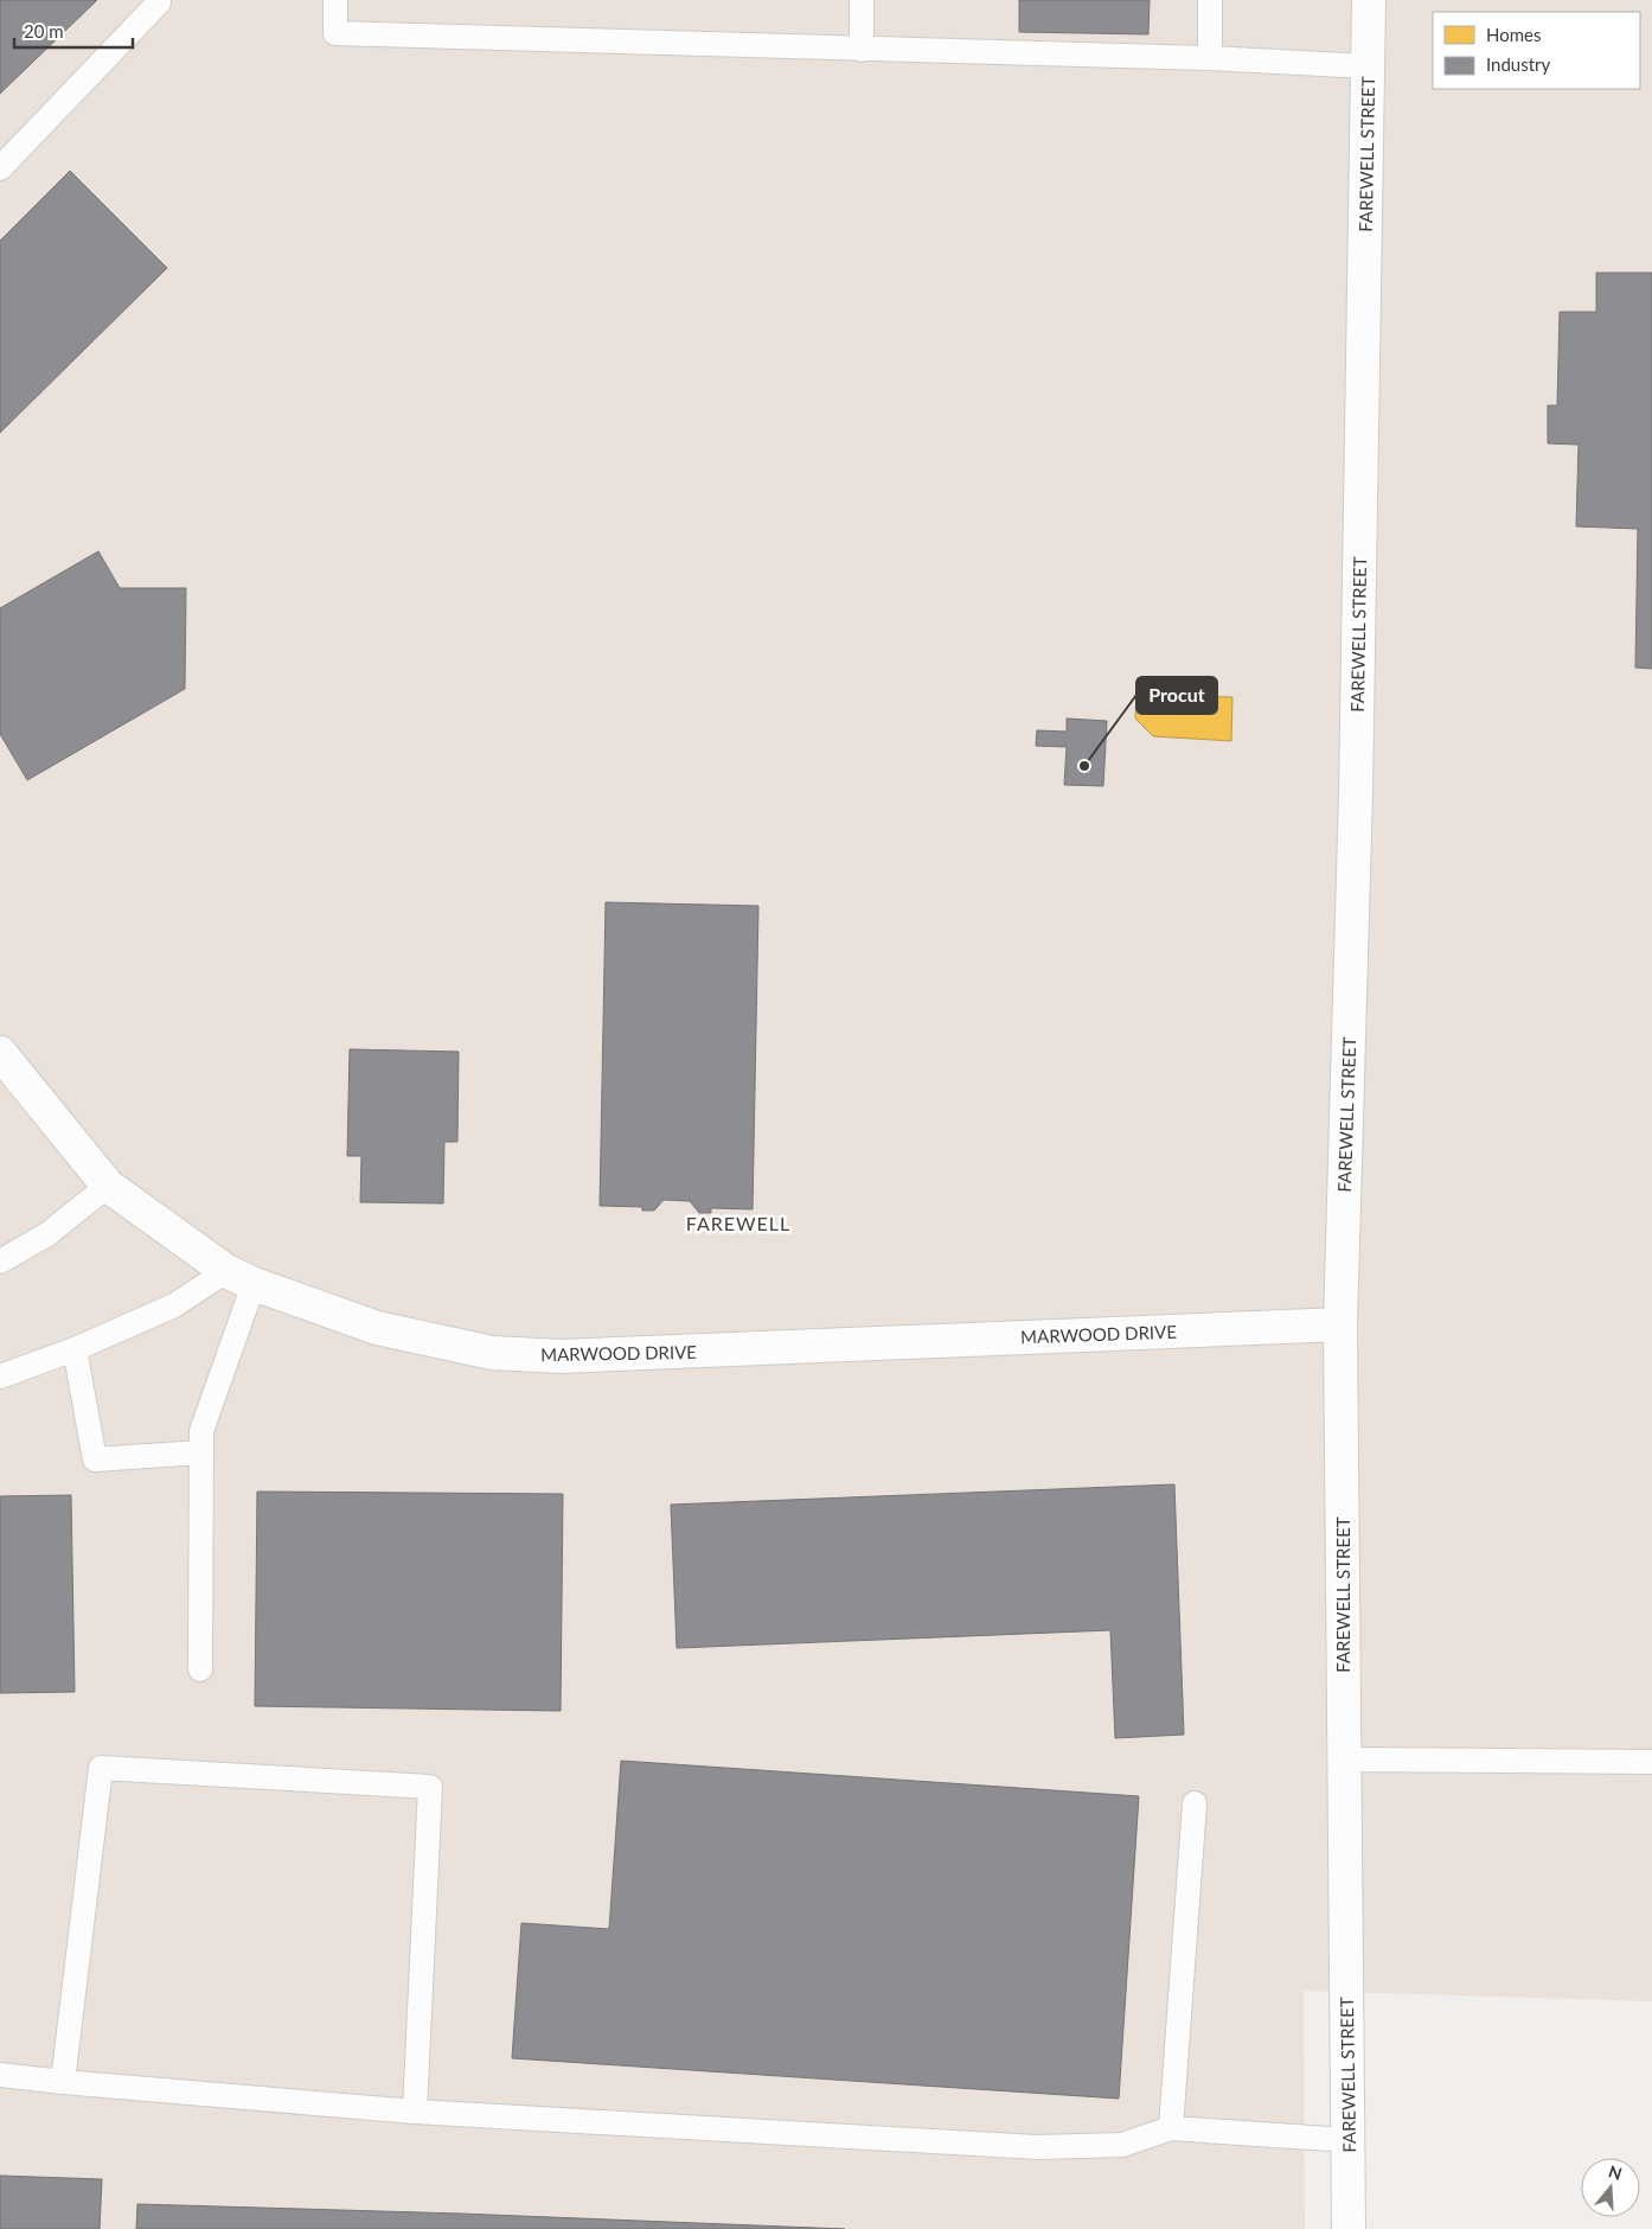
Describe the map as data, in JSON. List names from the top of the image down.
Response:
{
  "streets": {
    "street": ["FAREWELL STREET", "MARWOOD DRIVE"]
  },
  "crossings": [
    ["FAREWELL STREET", "MARWOOD DRIVE"]
  ],
  "districts": ["FAREWELL"],
  "places": ["Procut"],
  "legend": ["Homes", "Industry"],
  "scale_bar": "20 m",
  "north": "top"
}
